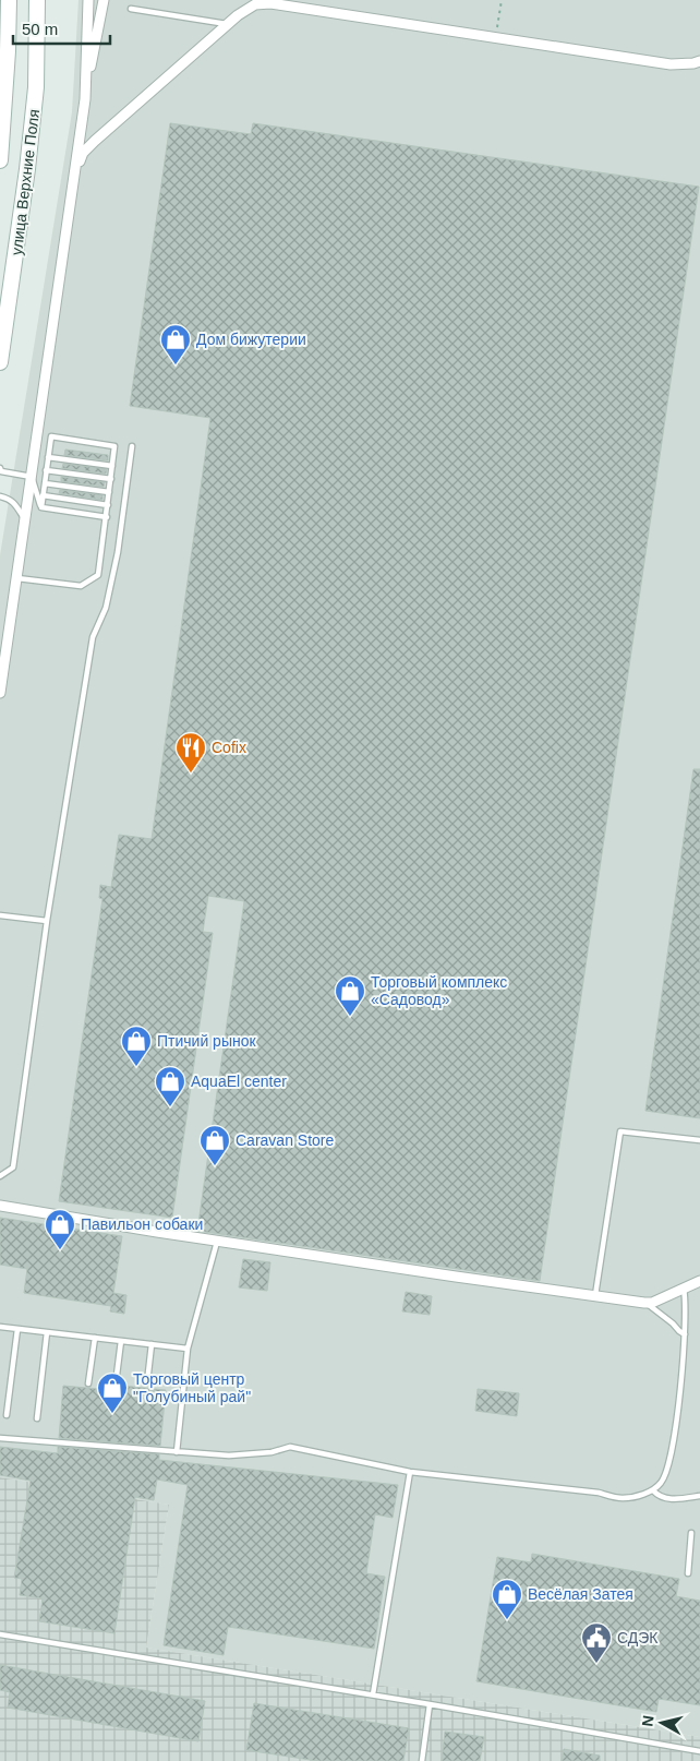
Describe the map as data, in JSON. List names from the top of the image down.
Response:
{
  "streets": {
    "main road": ["улица Верхние Поля"]
  },
  "places": {
    "shop": [
      "Дом бижутерии",
      "Торговый комплекс «Садовод»",
      "Птичий рынок",
      "AquaEl center",
      "Caravan Store",
      "Павильон собаки",
      "Торговый центр \"Голубиный рай\"",
      "Весёлая Затея"
    ],
    "restaurant": ["Cofix"],
    "public building": ["СДЭК"]
  },
  "scale_bar": "50 m",
  "north": "left"
}
